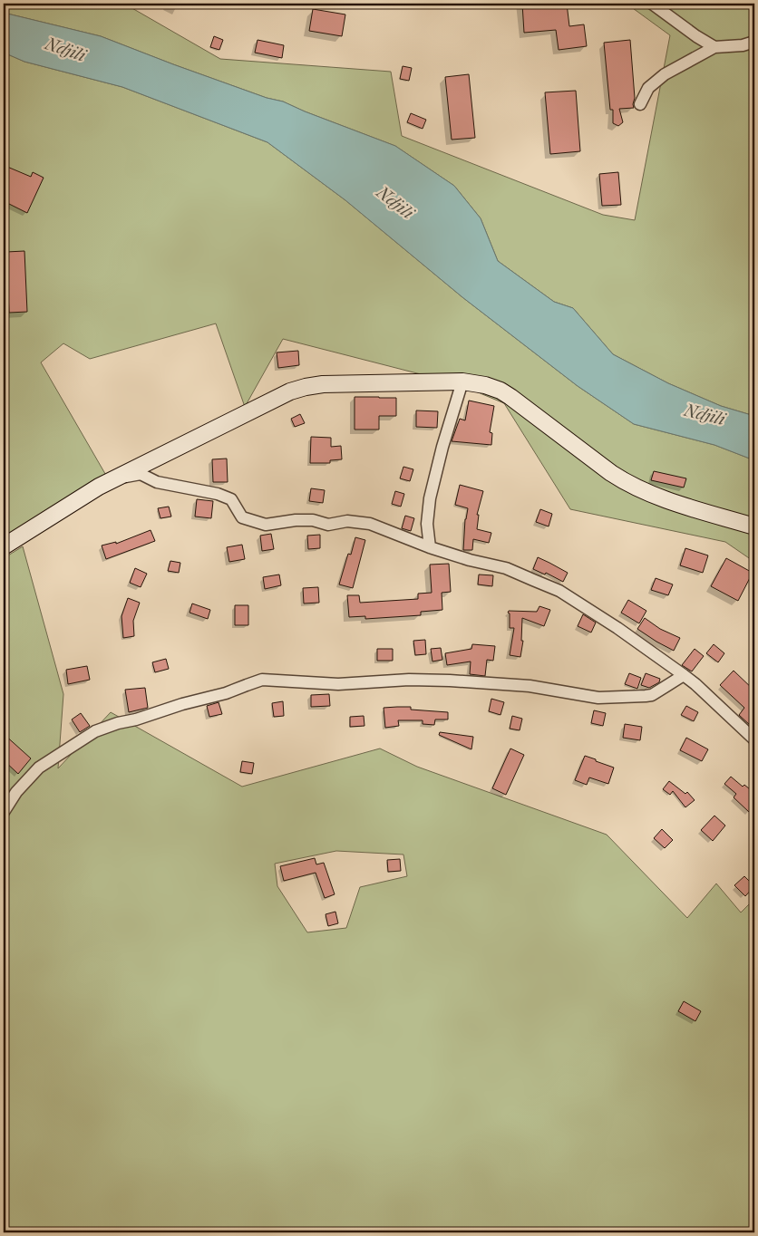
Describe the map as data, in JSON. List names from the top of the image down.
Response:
{
  "water": ["Ndjili"]
}
